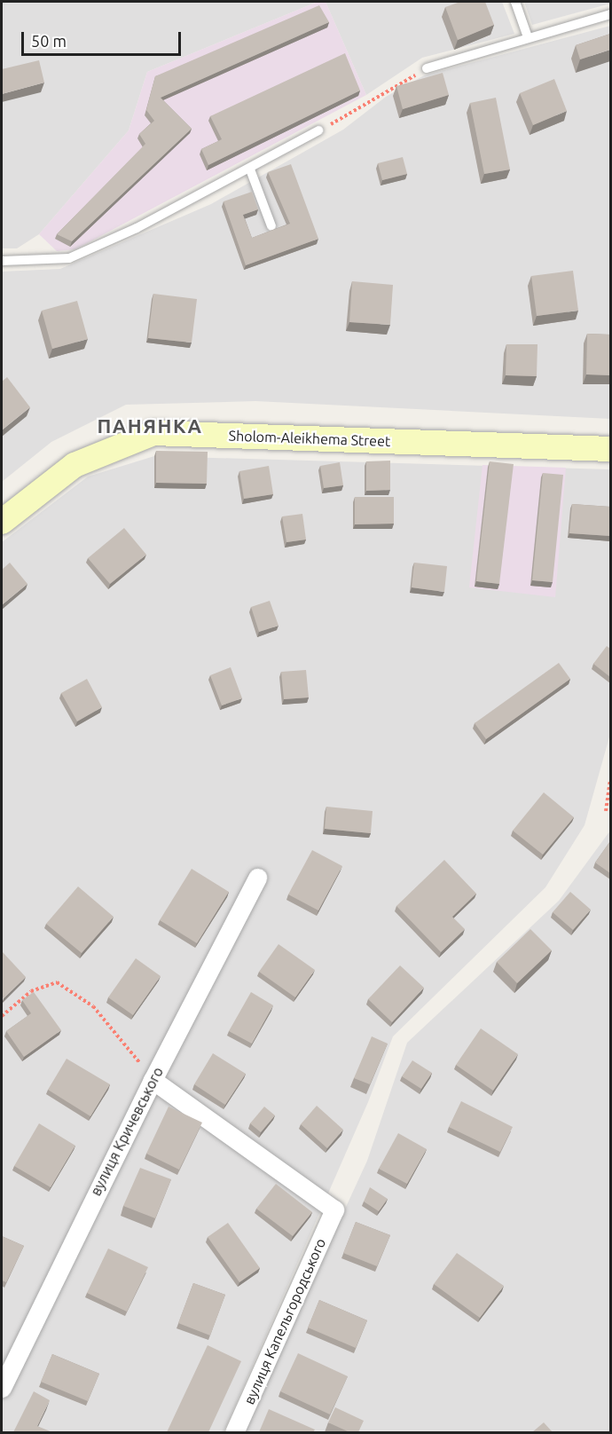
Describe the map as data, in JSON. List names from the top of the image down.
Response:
{
  "streets": {
    "main road": ["Sholom-Aleikhema Street"],
    "street": ["вулиця Кричевського", "вулиця Капельгородського"]
  },
  "crossings": [
    ["вулиця Кричевського", "вулиця Капельгородського"]
  ],
  "districts": ["ПАНЯНКА"],
  "scale_bar": "50 m"
}
